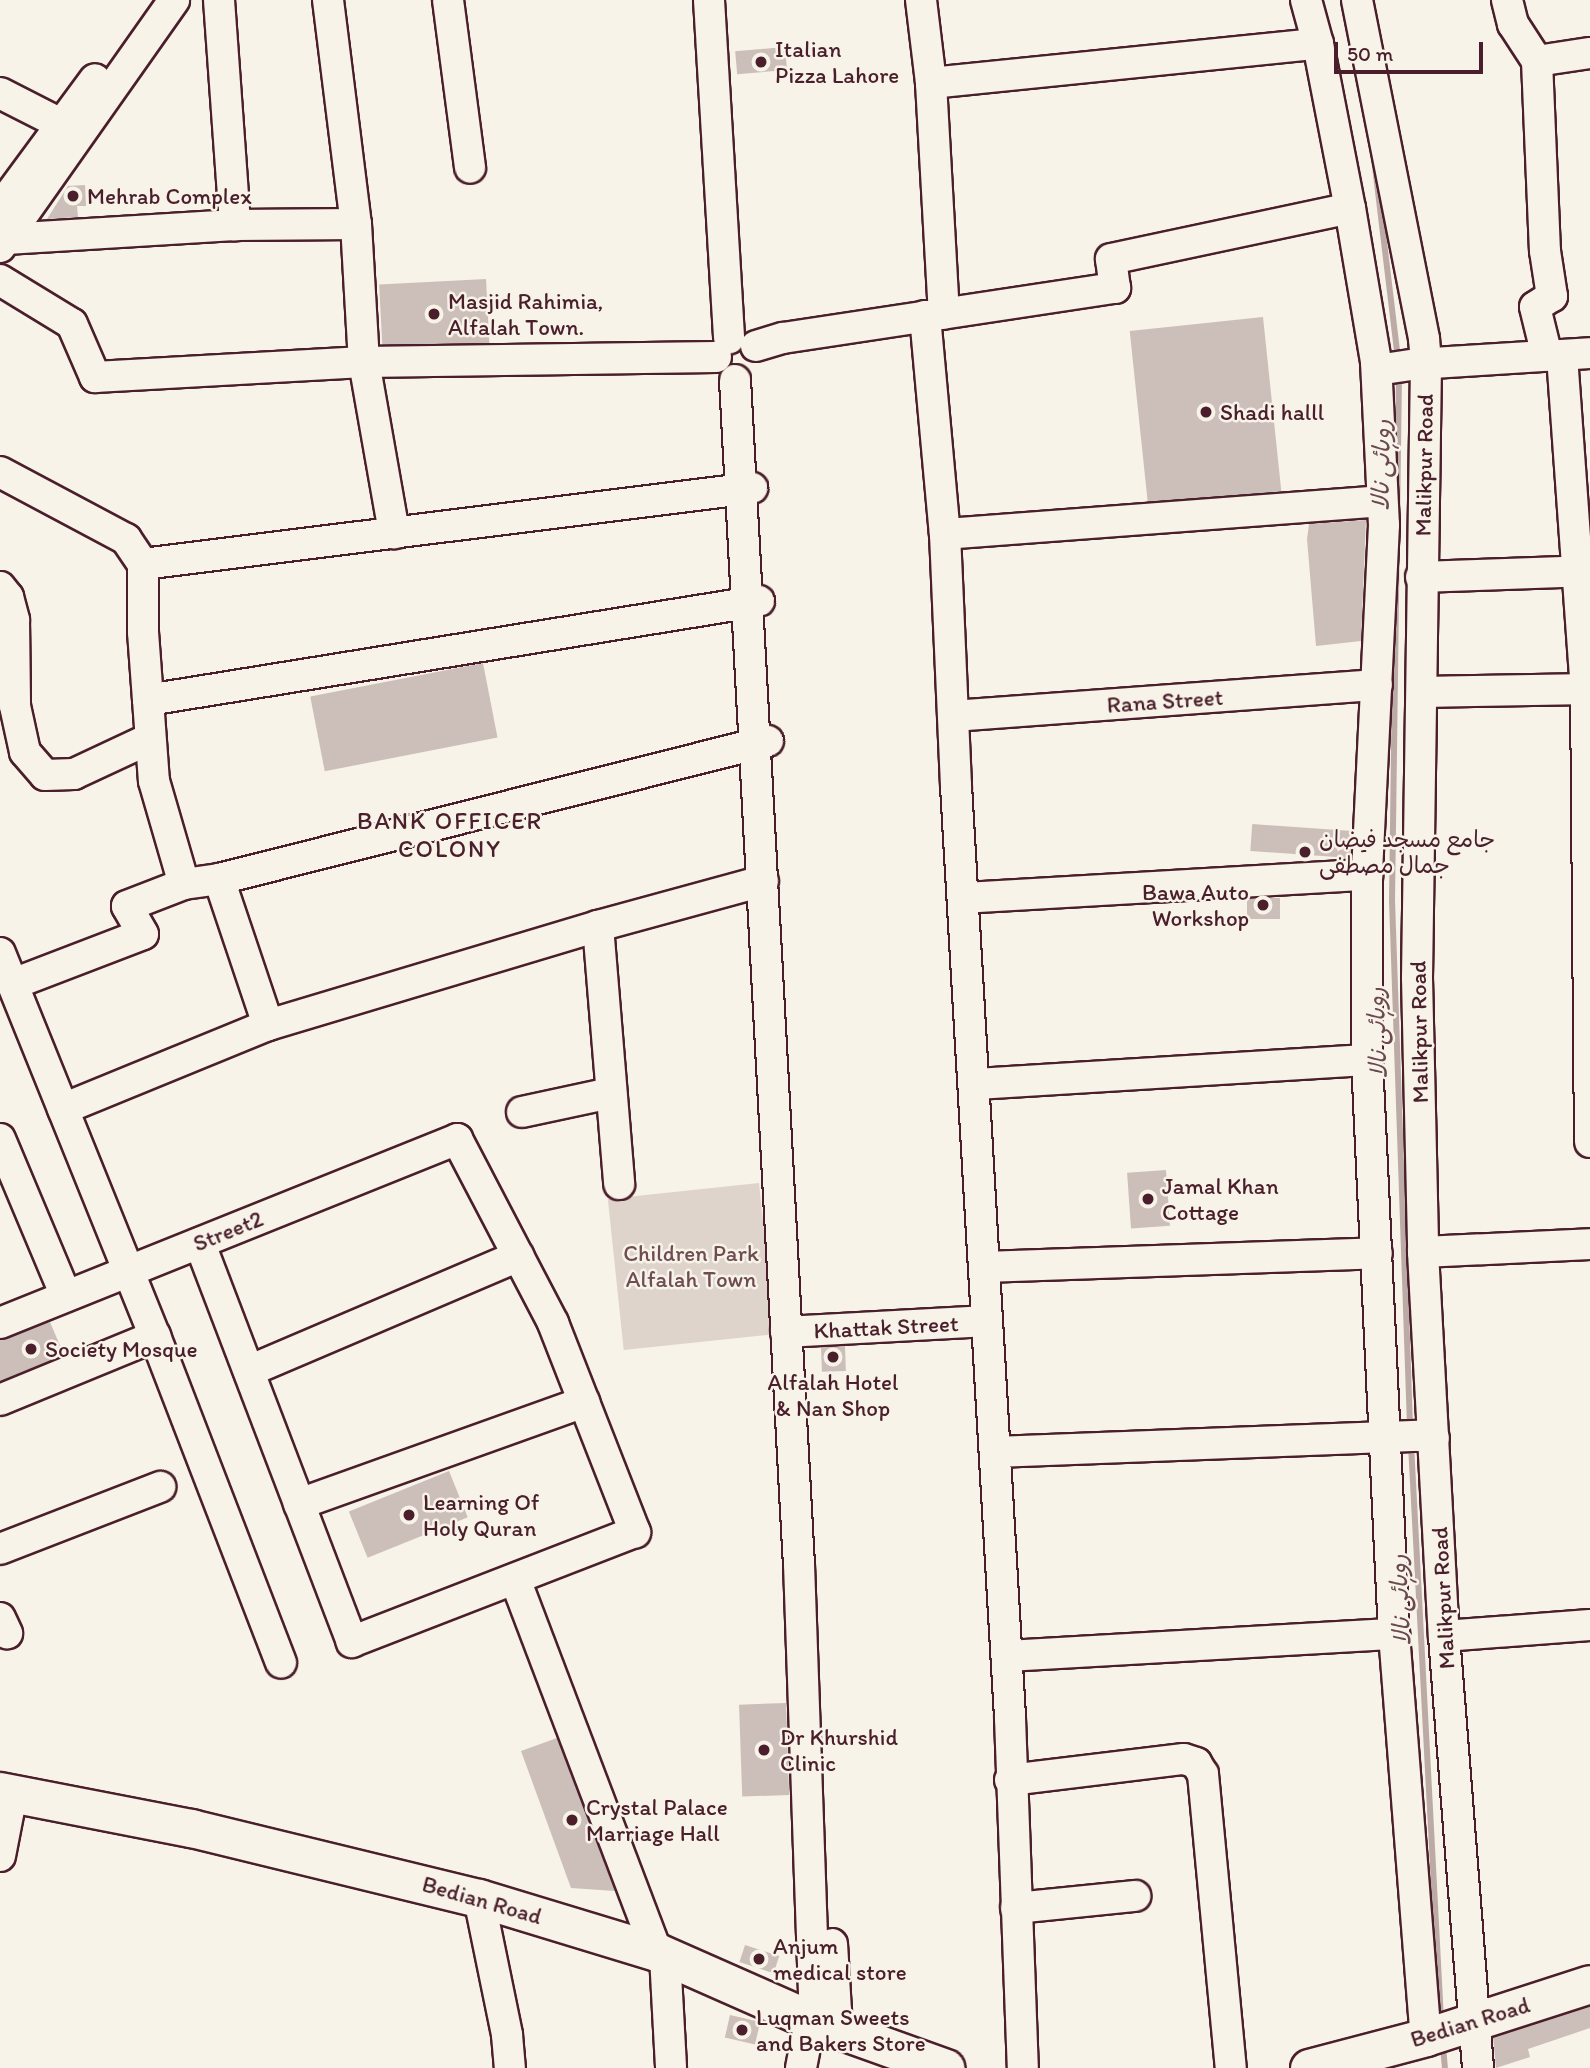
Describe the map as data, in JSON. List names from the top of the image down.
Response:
{
  "streets": {
    "main road": ["Bedian Road"],
    "street": [
      "Malikpur Road",
      "Rana Street",
      "Street2",
      "Khattak Street"
    ]
  },
  "crossings": [
    ["Malikpur Road", "Bedian Road"]
  ],
  "districts": ["BANK OFFICER COLONY"],
  "water": ["روہائی نالا"],
  "parks": ["Children Park Alfalah Town"],
  "places": [
    "Italian Pizza Lahore",
    "Mehrab Complex",
    "Masjid Rahimia, Alfalah Town.",
    "Shadi halll",
    "جامع مسجد فیضان جمال مصطفی",
    "Bawa Auto Workshop",
    "Jamal Khan Cottage",
    "Society Mosque",
    "Alfalah Hotel & Nan Shop",
    "Learning Of Holy Quran",
    "Dr Khurshid Clinic",
    "Crystal Palace Marriage Hall",
    "Anjum medical store",
    "Luqman Sweets and Bakers Store"
  ],
  "scale_bar": "50 m"
}
